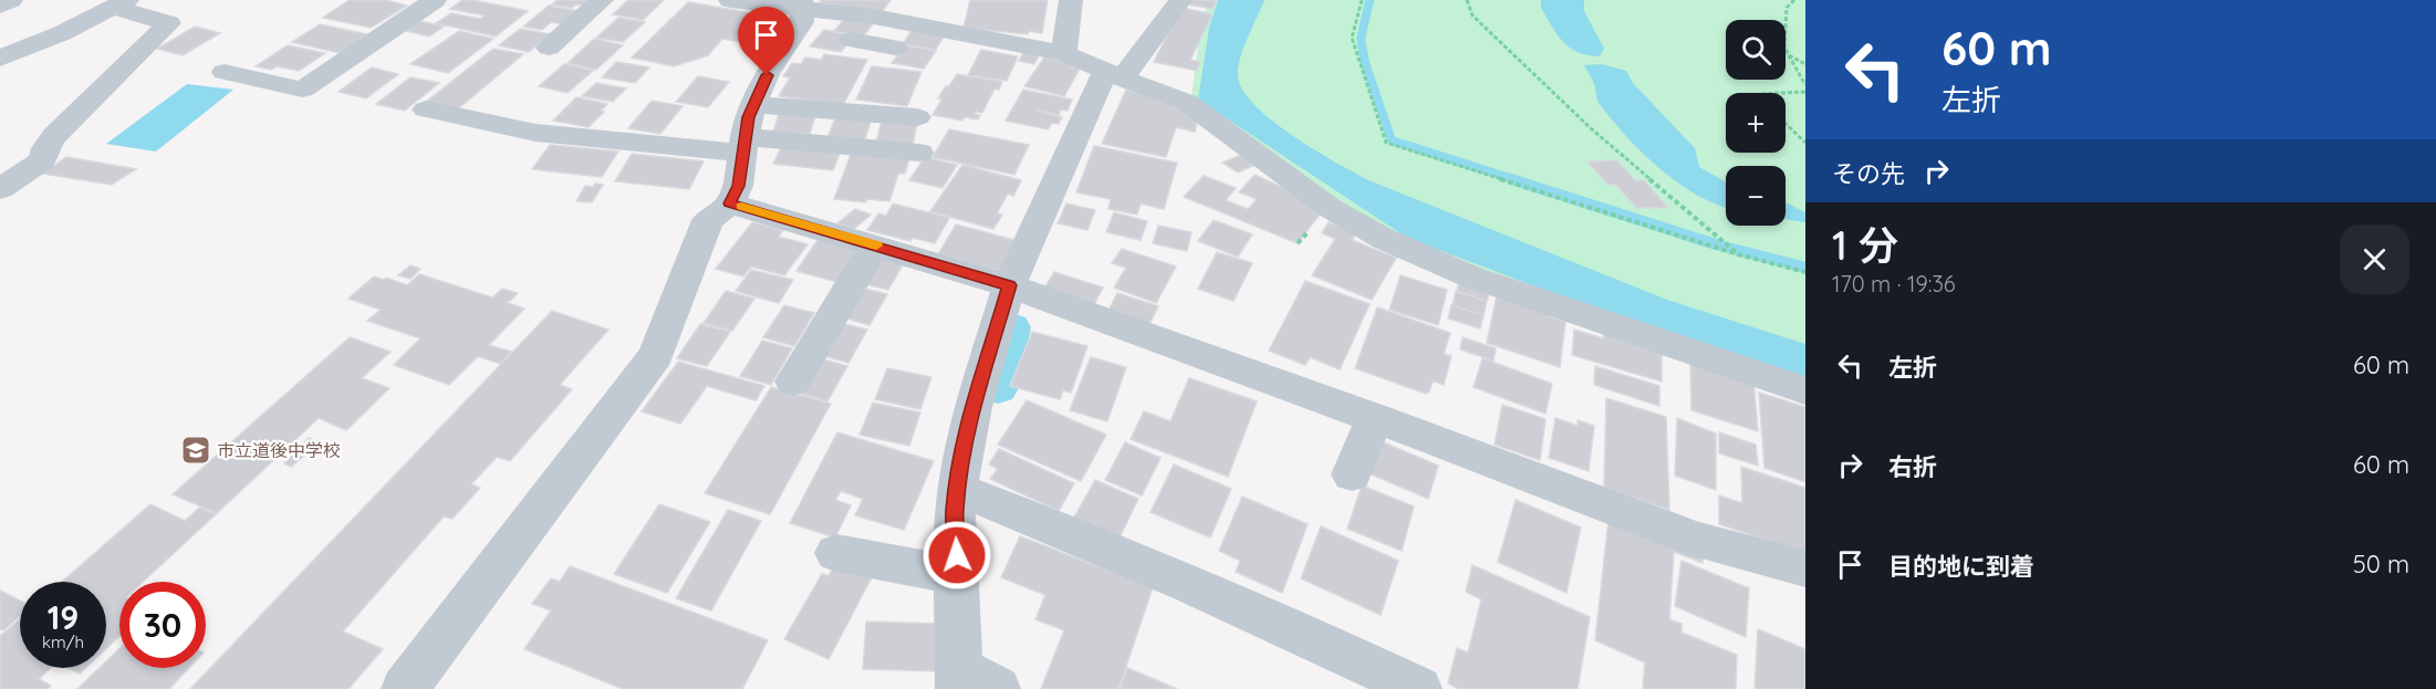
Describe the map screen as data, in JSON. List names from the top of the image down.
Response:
{
  "places": {
    "school or university": ["市立道後中学校"]
  },
  "page": {
    "turn": ["60 m", "左折"],
    "map_buttons": ["+", "−"],
    "then": "その先",
    "heading": ["1 分", "170 m · 19:36"],
    "list": [
      {
        "name": "左折",
        "value": "60 m"
      },
      {
        "name": "右折",
        "value": "60 m"
      },
      {
        "name": "目的地に到着",
        "value": "50 m"
      }
    ],
    "speed": "19 km/h",
    "limit": "30"
  }
}
